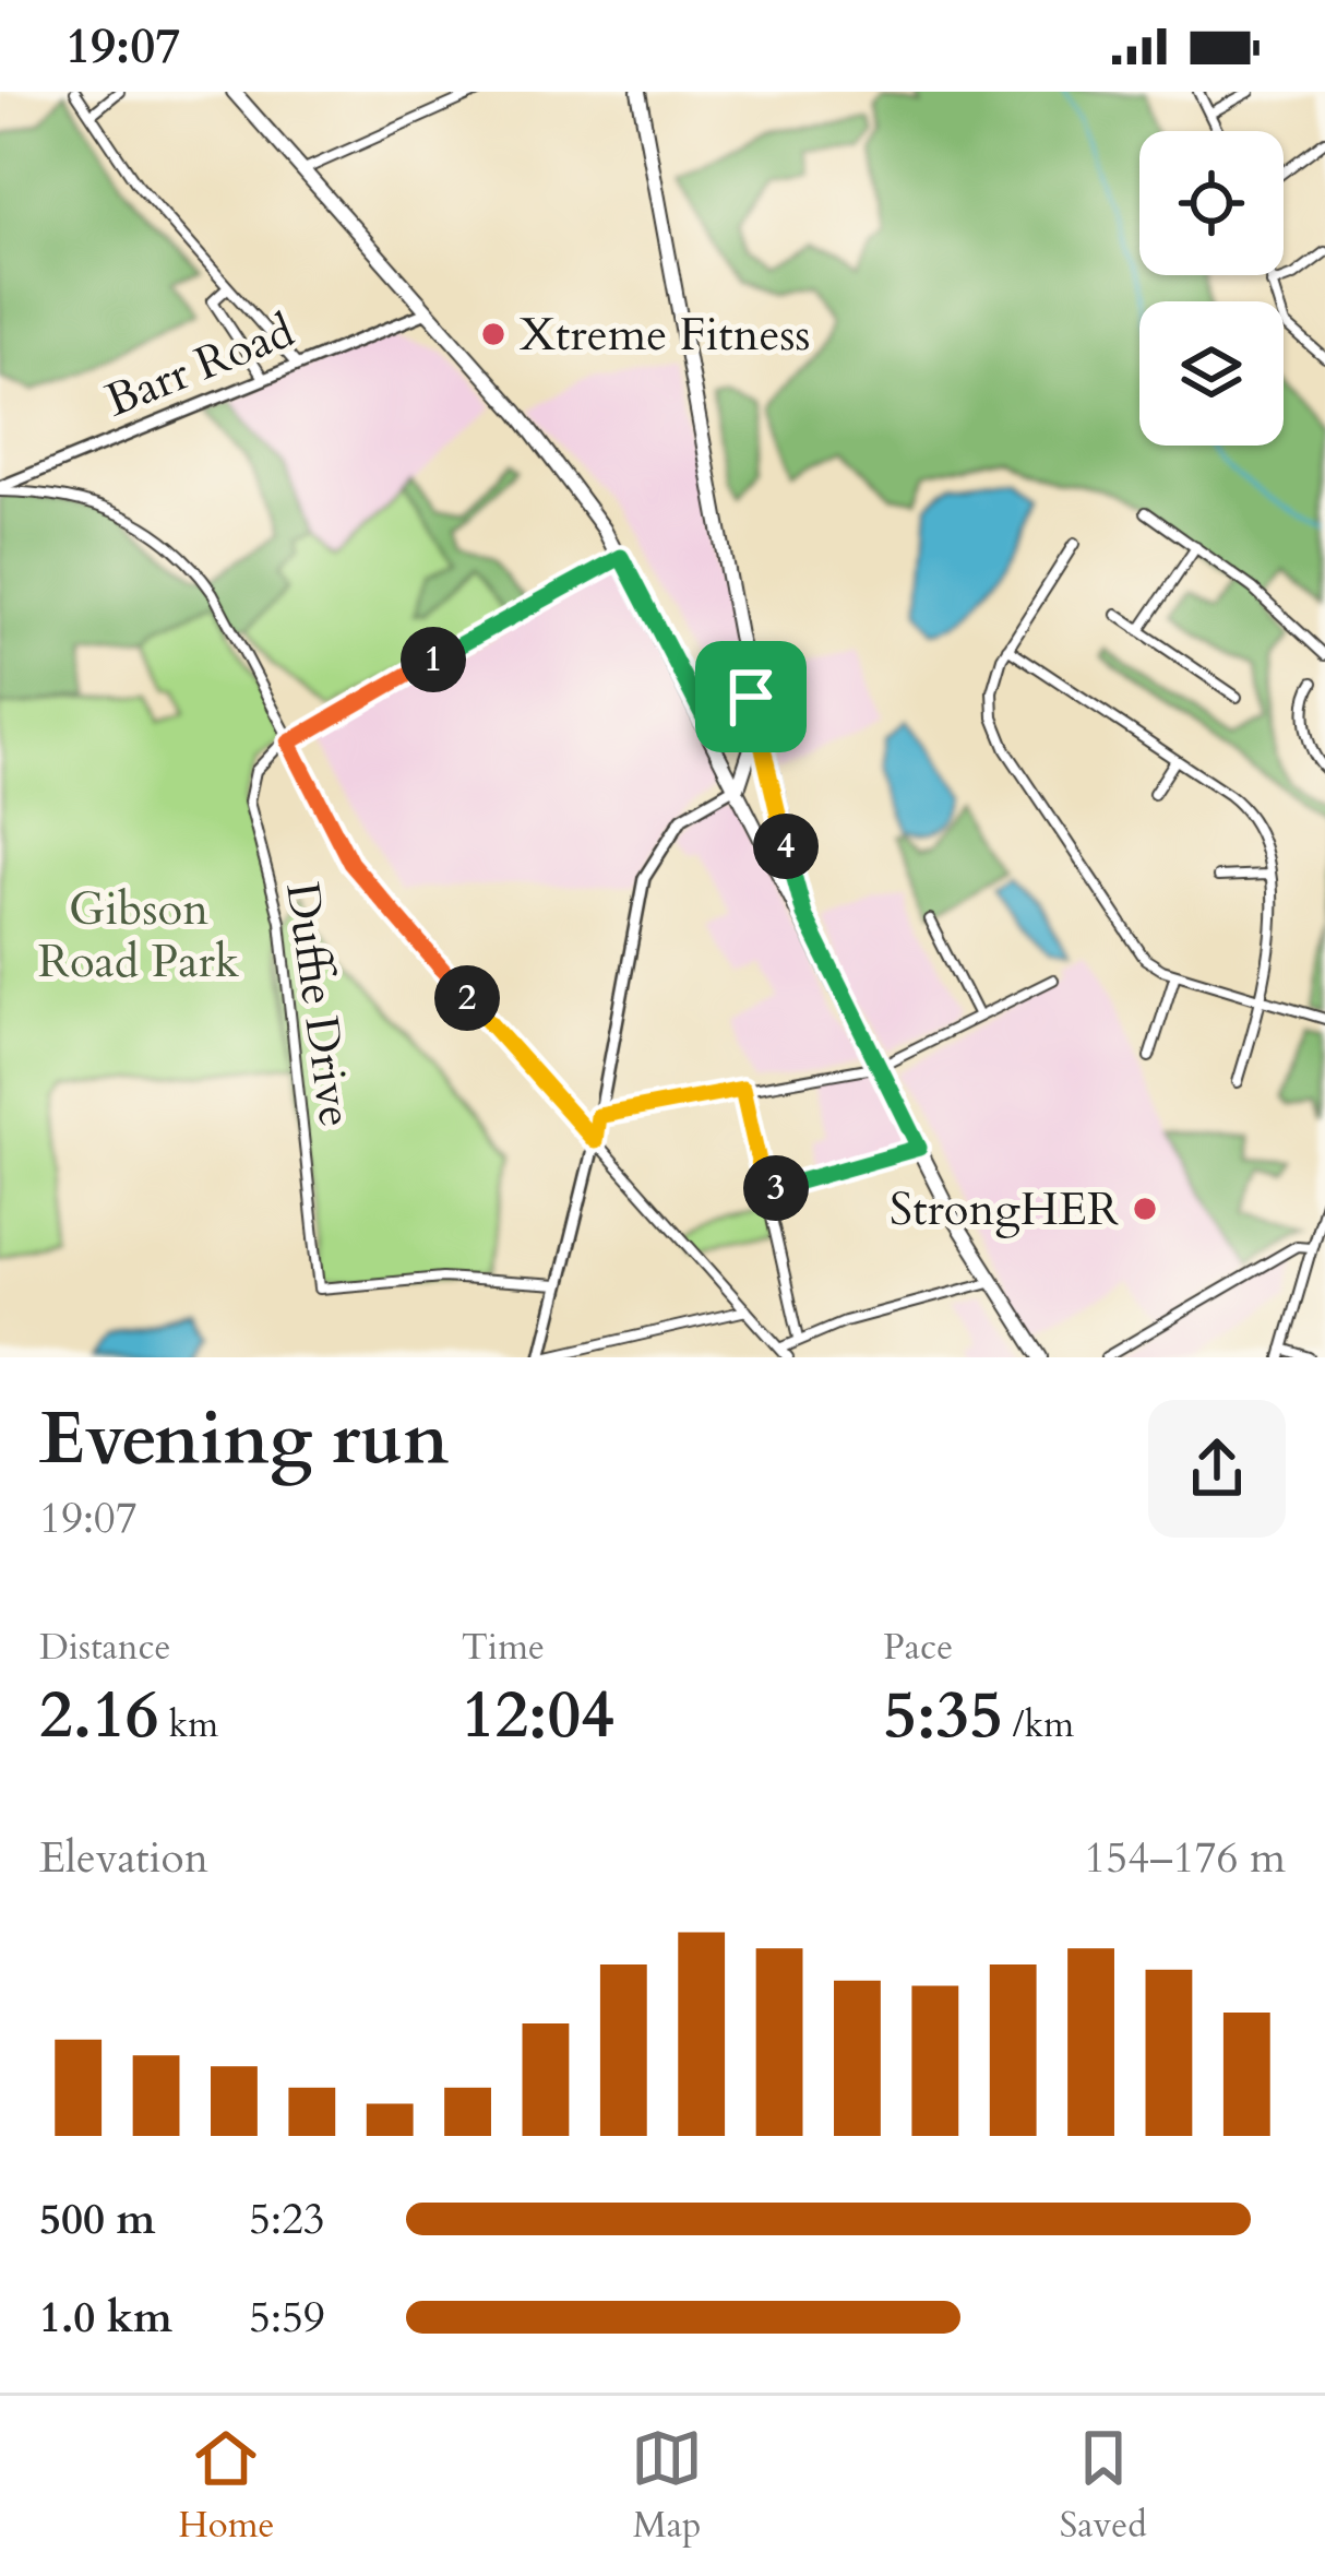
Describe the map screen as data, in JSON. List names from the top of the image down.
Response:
{
  "streets": {
    "street": ["Barr Road", "Duffie Drive"]
  },
  "parks": ["Gibson Road Park"],
  "places": ["Xtreme Fitness", "StrongHER"],
  "page": {
    "status": "19:07",
    "pins": [
      "1",
      "4",
      "2",
      "3"
    ],
    "heading": ["Evening run", "19:07"],
    "stats": [
      ["Distance", "2.16 km"],
      ["Time", "12:04"],
      ["Pace", "5:35 /km"]
    ],
    "chart": ["Elevation", "154–176 m"],
    "list": [
      {
        "name": "500 m",
        "note": "5:23"
      },
      {
        "name": "1.0 km",
        "note": "5:59"
      }
    ],
    "tabs": ["Home", "Map", "Saved"]
  }
}
